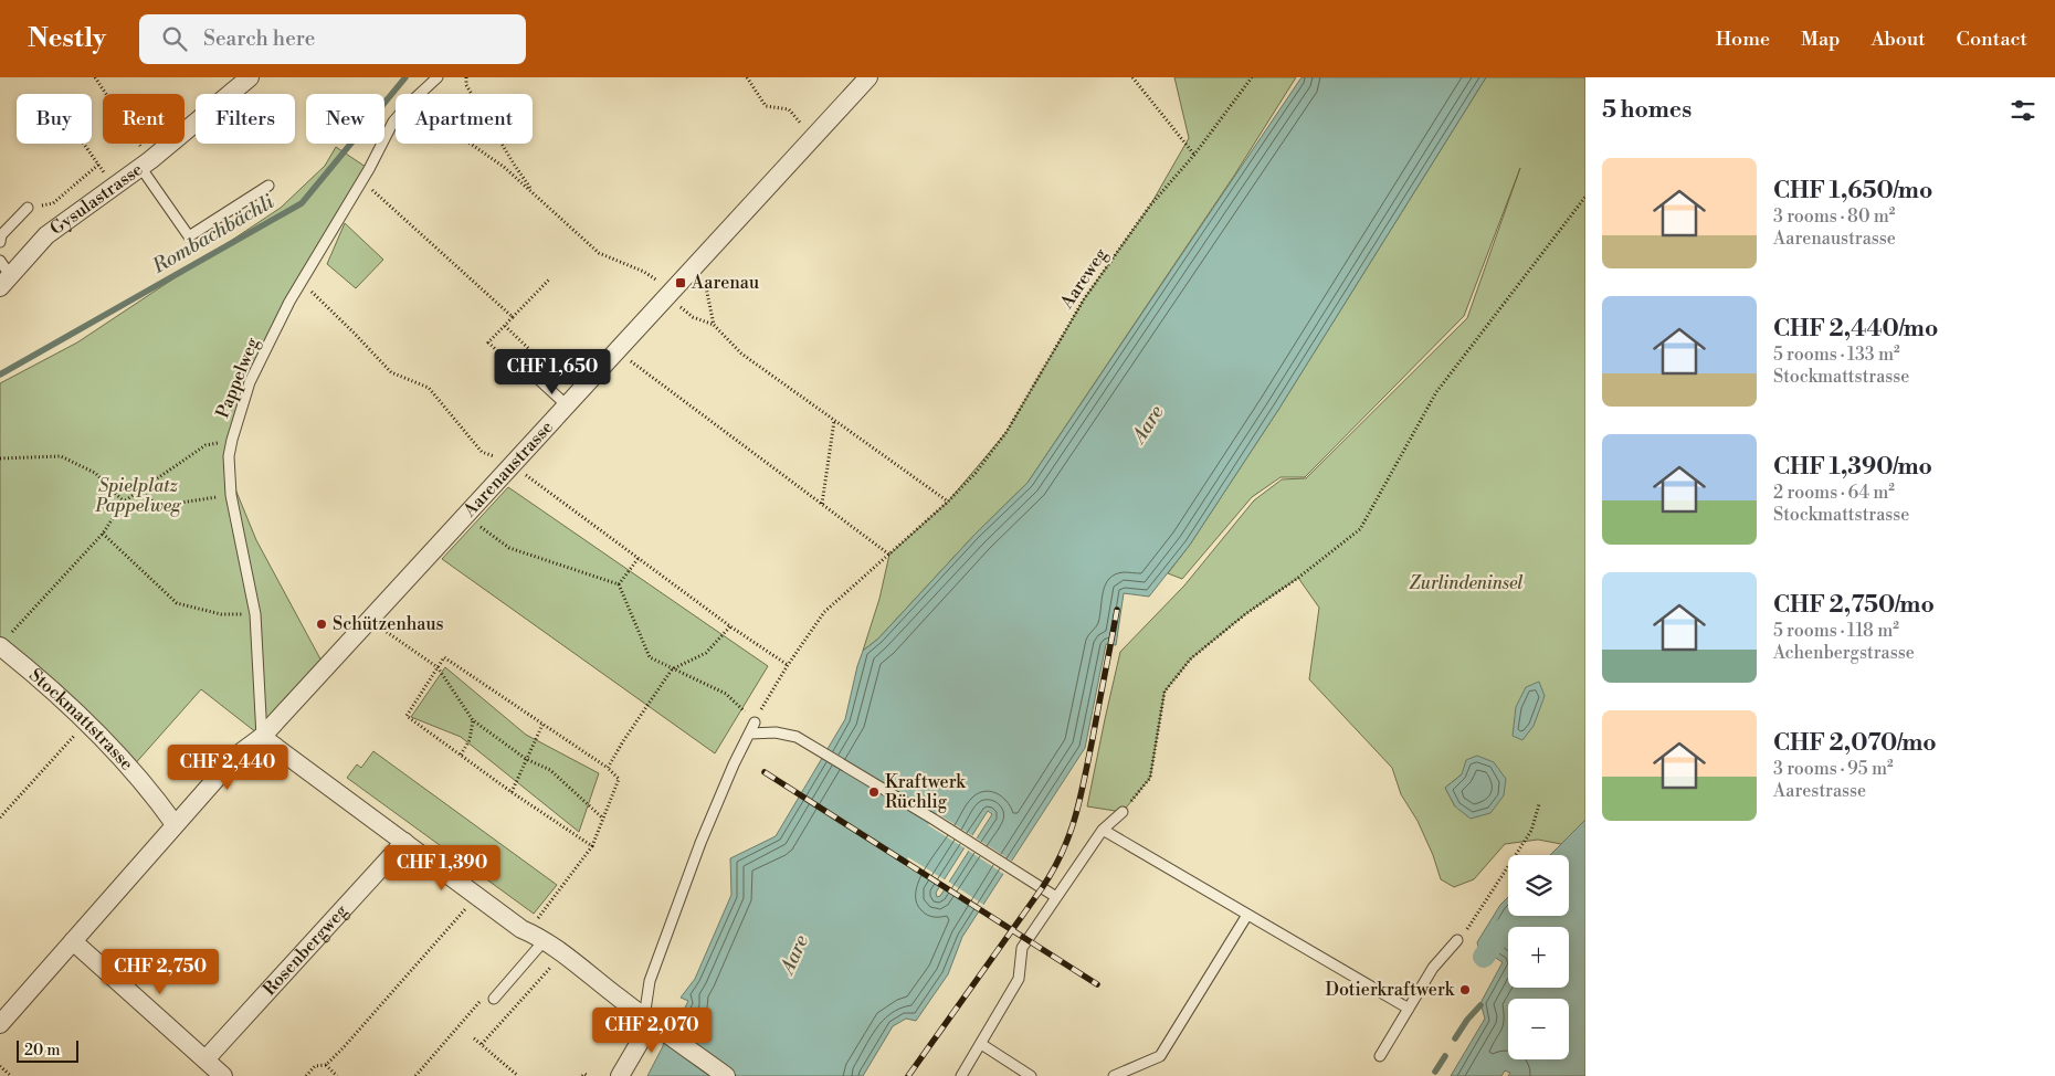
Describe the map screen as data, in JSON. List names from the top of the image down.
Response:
{
  "streets": {
    "street": [
      "Gysulastrasse",
      "Aarenaustrasse",
      "Stockmattstrasse",
      "Rosenbergweg"
    ],
    "lane": ["Pappelweg"],
    "path": ["Aareweg"]
  },
  "crossings": [
    ["Pappelweg", "Aarenaustrasse"]
  ],
  "water": ["Rombachbächli", "Aare"],
  "parks": ["Spielplatz Pappelweg", "Zurlindeninsel"],
  "places": {
    "transit": ["Aarenau"],
    "other": ["Schützenhaus", "Kraftwerk Rüchlig", "Dotierkraftwerk"]
  },
  "scale_bar": "20 m",
  "page": {
    "header": "Nestly",
    "search": "Search here",
    "nav": [
      "Home",
      "Map",
      "About",
      "Contact"
    ],
    "heading": "5 homes",
    "chip": [
      "Buy",
      "Rent",
      "Filters",
      "New",
      "Apartment"
    ],
    "list": [
      {
        "name": "CHF 1,650/mo",
        "note": "3 rooms · 80 m² · Aarenaustrasse"
      },
      {
        "name": "CHF 2,440/mo",
        "note": "5 rooms · 133 m² · Stockmattstrasse"
      },
      {
        "name": "CHF 1,390/mo",
        "note": "2 rooms · 64 m² · Stockmattstrasse"
      },
      {
        "name": "CHF 2,750/mo",
        "note": "5 rooms · 118 m² · Achenbergstrasse"
      },
      {
        "name": "CHF 2,070/mo",
        "note": "3 rooms · 95 m² · Aarestrasse"
      }
    ],
    "price": [
      "CHF 1,650",
      "CHF 2,440",
      "CHF 1,390",
      "CHF 2,750",
      "CHF 2,070"
    ],
    "map_buttons": ["+", "−"],
    "scale": "20 m"
  }
}
